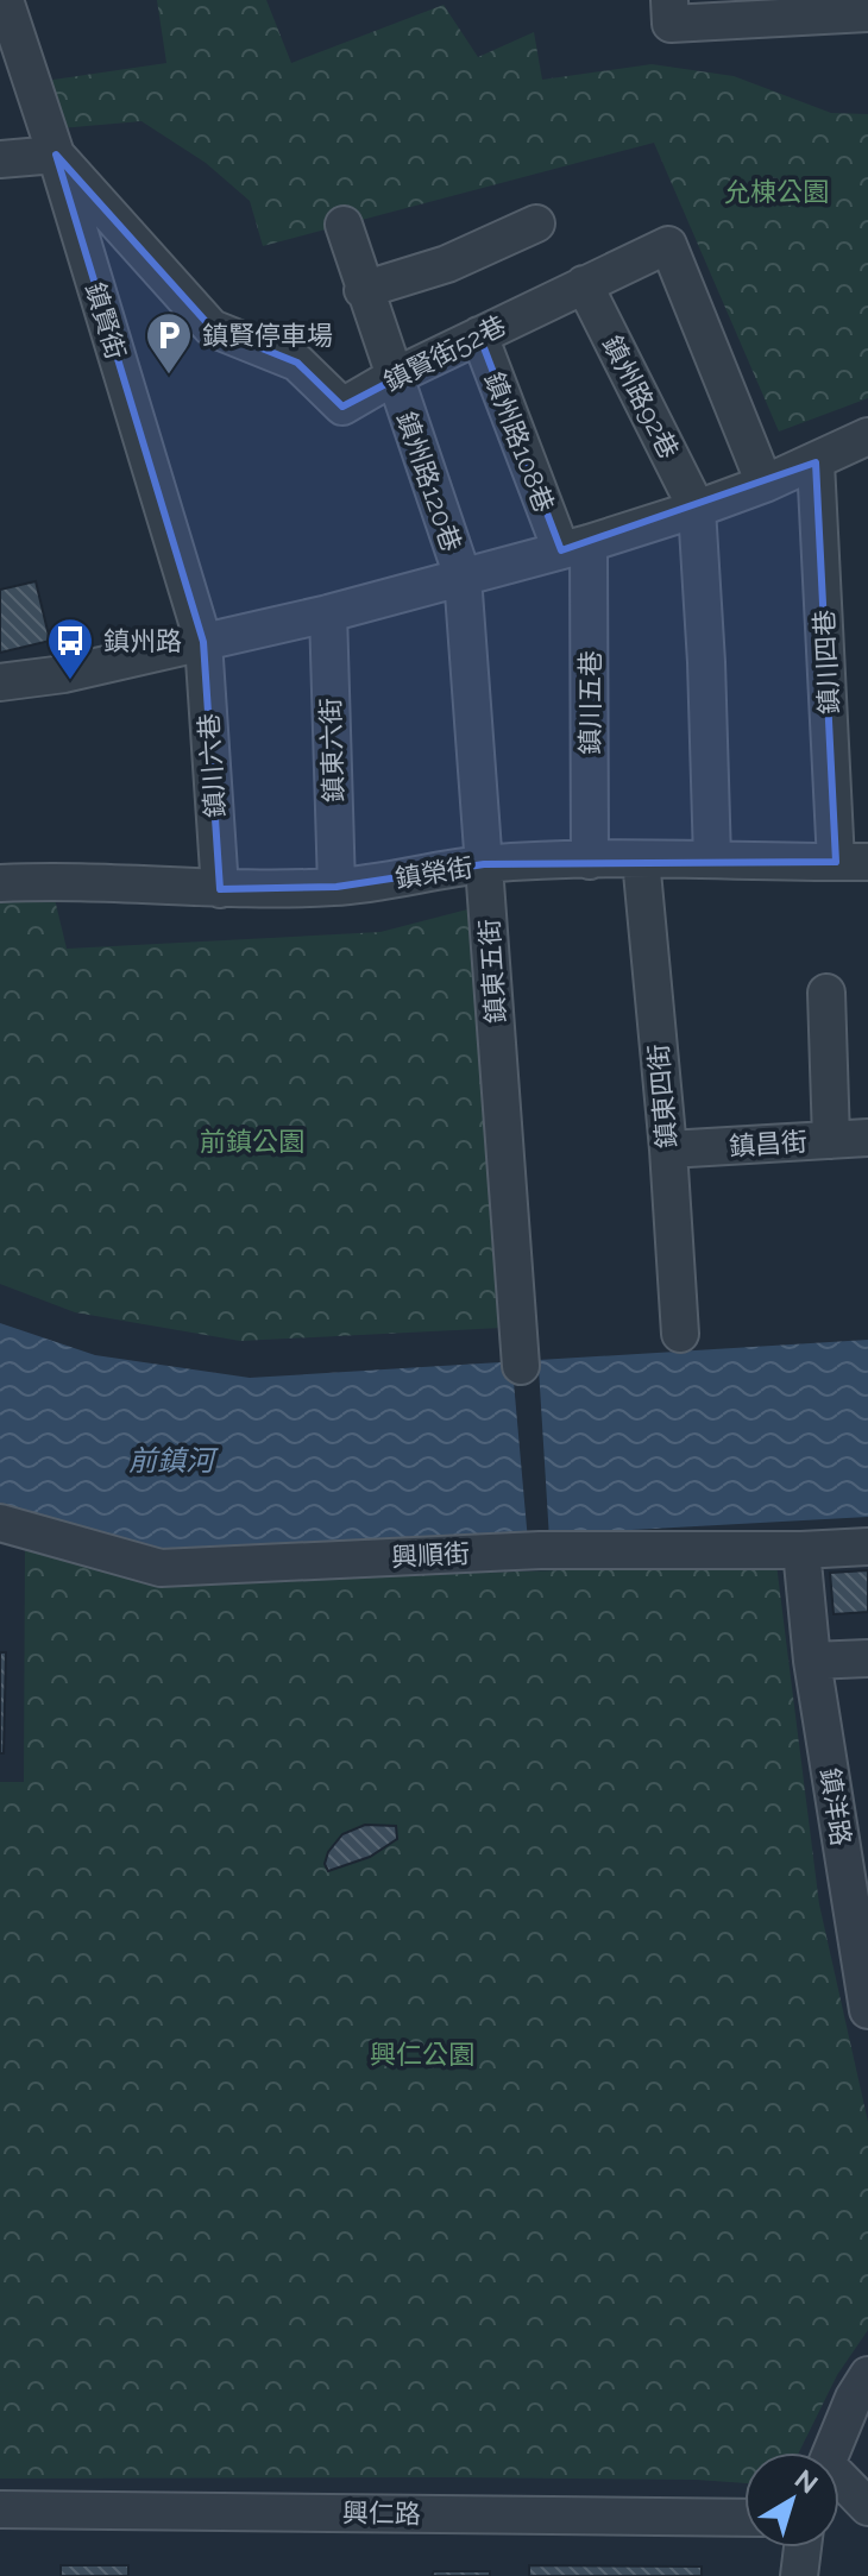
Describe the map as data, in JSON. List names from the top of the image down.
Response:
{
  "streets": {
    "street": [
      "鎮賢街",
      "鎮賢街52巷",
      "鎮州路92巷",
      "鎮州路108巷",
      "鎮州路120巷",
      "鎮川四巷",
      "鎮川五巷",
      "鎮東六街",
      "鎮川六巷",
      "鎮榮街",
      "鎮東五街",
      "鎮東四街",
      "鎮昌街",
      "興順街",
      "鎮洋路",
      "興仁路"
    ]
  },
  "crossings": [
    ["鎮賢街", "鎮賢街52巷"],
    ["鎮賢街", "鎮川六巷"],
    ["鎮賢街52巷", "鎮州路92巷"],
    ["鎮賢街52巷", "鎮州路108巷"],
    ["鎮賢街52巷", "鎮州路120巷"],
    ["鎮州路108巷", "鎮川五巷"],
    ["鎮州路120巷", "鎮東五街"],
    ["鎮川四巷", "鎮榮街"],
    ["鎮川五巷", "鎮榮街"],
    ["鎮東六街", "鎮榮街"],
    ["鎮川六巷", "鎮榮街"],
    ["鎮榮街", "鎮東五街"],
    ["鎮榮街", "鎮東四街"],
    ["鎮東四街", "鎮昌街"],
    ["興順街", "鎮洋路"]
  ],
  "water": ["前鎮河"],
  "parks": ["允棟公園", "前鎮公園", "興仁公園"],
  "places": {
    "parking": ["鎮賢停車場"],
    "bus stop": ["鎮州路"]
  },
  "north": "top right"
}
